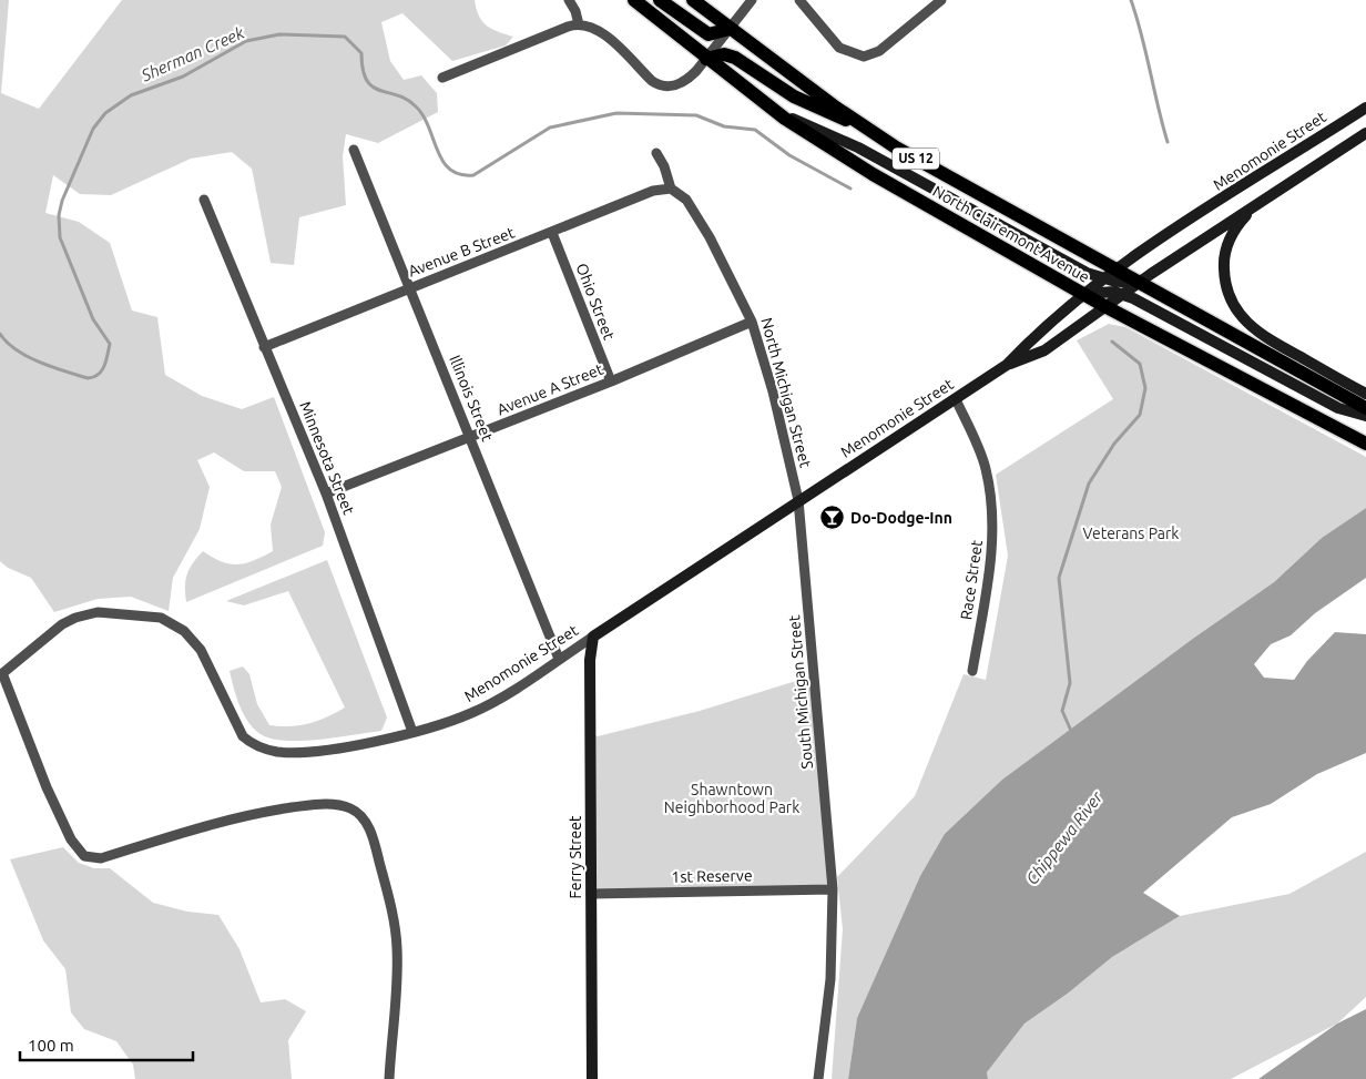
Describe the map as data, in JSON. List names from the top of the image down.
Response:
{
  "streets": {
    "main road": [
      "Menomonie Street",
      "US 12",
      "North Clairemont Avenue",
      "Ferry Street"
    ],
    "street": [
      "Avenue B Street",
      "Ohio Street",
      "Avenue A Street",
      "North Michigan Street",
      "Illinois Street",
      "Minnesota Street",
      "Race Street",
      "South Michigan Street",
      "1st Reserve"
    ]
  },
  "crossings": [
    ["Menomonie Street", "North Clairemont Avenue"],
    ["Menomonie Street", "North Michigan Street"],
    ["Menomonie Street", "Illinois Street"],
    ["Menomonie Street", "Minnesota Street"],
    ["Menomonie Street", "Race Street"],
    ["Menomonie Street", "South Michigan Street"],
    ["Menomonie Street", "Ferry Street"],
    ["Avenue B Street", "Ohio Street"],
    ["Avenue B Street", "North Michigan Street"],
    ["Avenue B Street", "Illinois Street"],
    ["Avenue B Street", "Minnesota Street"],
    ["Ohio Street", "Avenue A Street"],
    ["Avenue A Street", "North Michigan Street"],
    ["Avenue A Street", "Illinois Street"],
    ["Avenue A Street", "Minnesota Street"],
    ["North Michigan Street", "South Michigan Street"],
    ["South Michigan Street", "1st Reserve"],
    ["Ferry Street", "1st Reserve"]
  ],
  "water": ["Sherman Creek", "Chippewa River"],
  "parks": ["Veterans Park", "Shawntown Neighborhood Park"],
  "places": {
    "bar": ["Do-Dodge-Inn"]
  },
  "scale_bar": "100 m"
}
